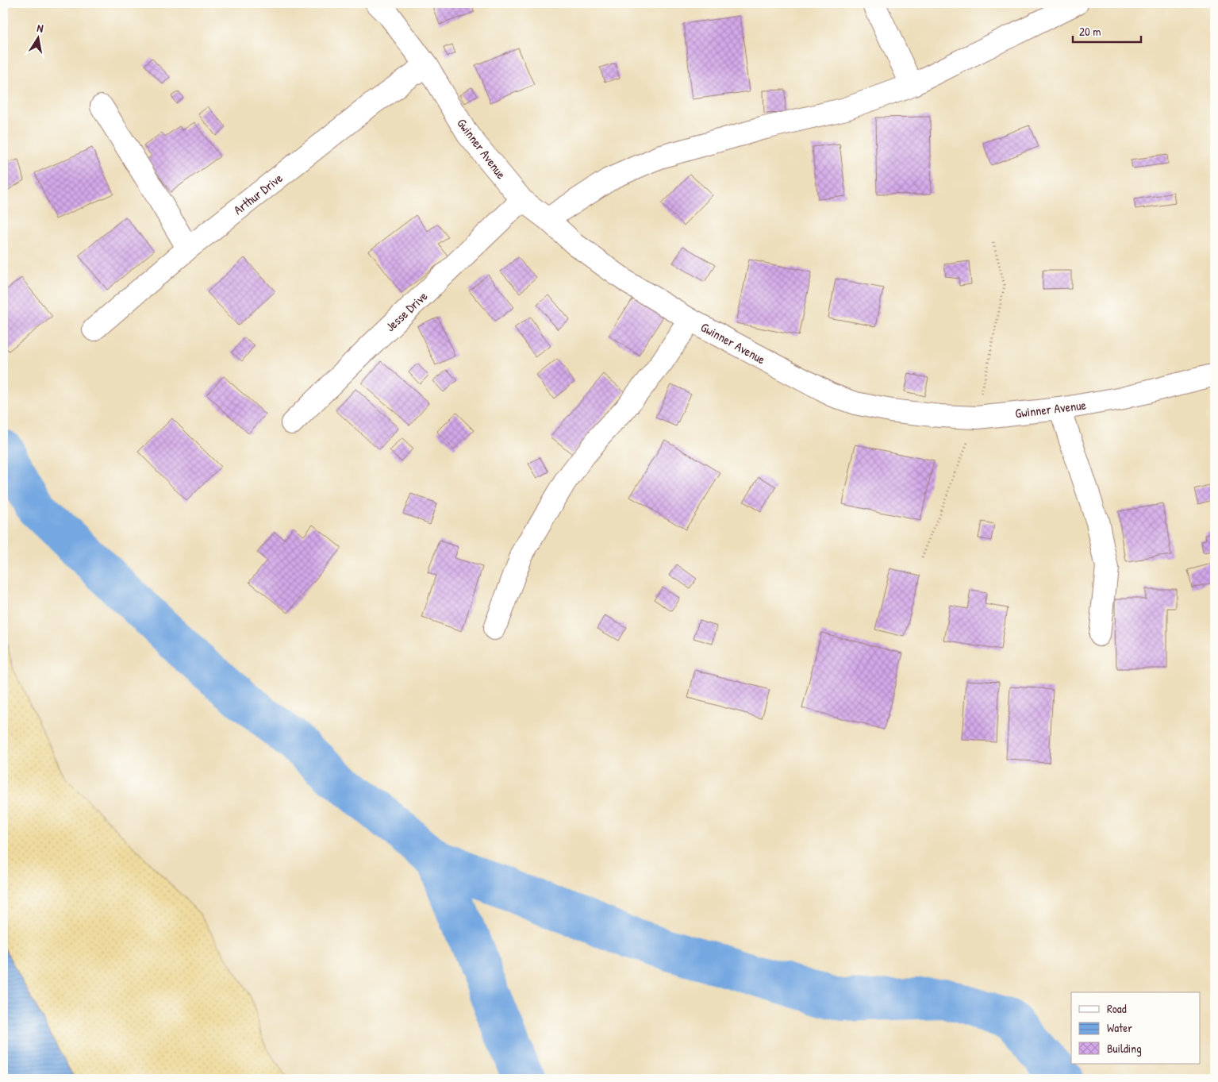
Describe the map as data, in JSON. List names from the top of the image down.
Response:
{
  "streets": {
    "street": ["Gwinner Avenue", "Arthur Drive", "Jesse Drive"]
  },
  "crossings": [
    ["Gwinner Avenue", "Arthur Drive"],
    ["Gwinner Avenue", "Jesse Drive"]
  ],
  "legend": ["Road", "Water", "Building"],
  "scale_bar": "20 m",
  "north": "top"
}
